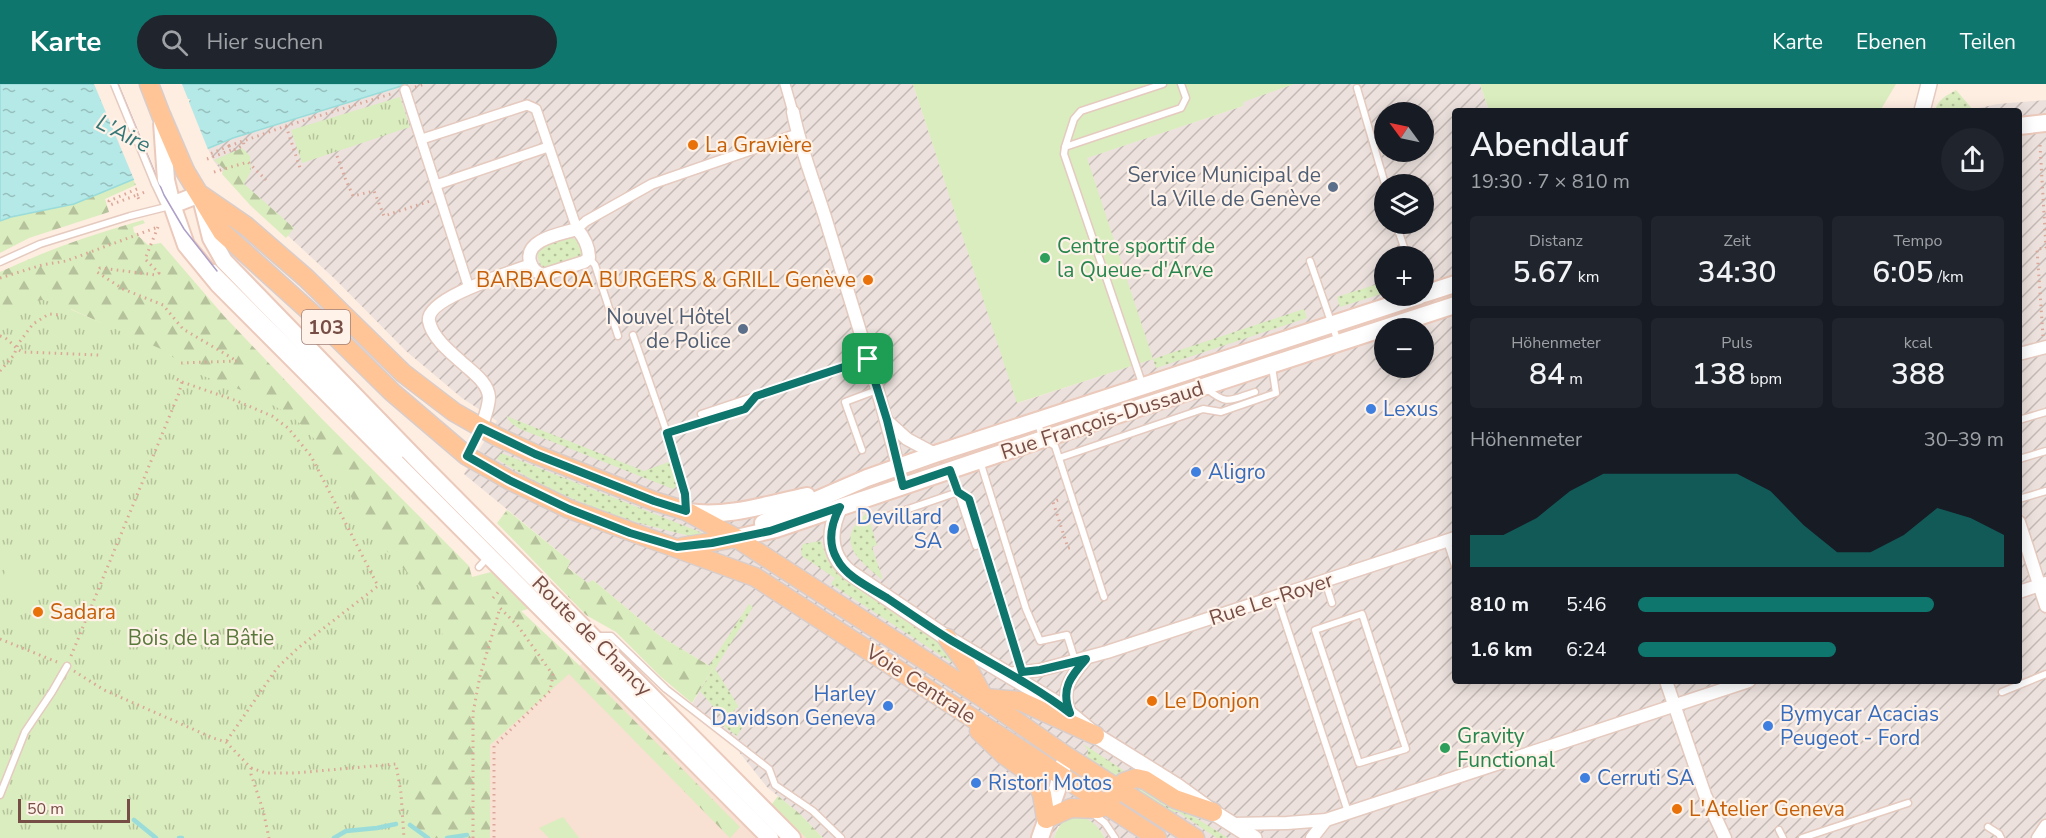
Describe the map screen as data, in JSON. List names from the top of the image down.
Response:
{
  "streets": {
    "main road": [
      "103",
      "Rue François-Dussaud",
      "Route de Chancy",
      "Voie Centrale"
    ],
    "street": ["Rue Le-Royer"]
  },
  "crossings": [
    ["103", "Route de Chancy"],
    ["103", "Voie Centrale"],
    ["Rue François-Dussaud", "Voie Centrale"],
    ["Route de Chancy", "Voie Centrale"]
  ],
  "water": ["L'Aire"],
  "parks": ["Bois de la Bâtie"],
  "places": [
    "La Gravière",
    "Service Municipal de la Ville de Genève",
    "Centre sportif de la Queue-d'Arve",
    "BARBACOA BURGERS & GRILL Genève",
    "Nouvel Hôtel de Police",
    "Lexus",
    "Aligro",
    "Devillard SA",
    "Sadara",
    "Le Donjon",
    "Harley Davidson Geneva",
    "Bymycar Acacias Peugeot - Ford",
    "Gravity Functional",
    "Cerruti SA",
    "Ristori Motos",
    "L'Atelier Geneva"
  ],
  "scale_bar": "50 m",
  "north": "top left",
  "page": {
    "header": "Karte",
    "search": "Hier suchen",
    "nav": ["Karte", "Ebenen", "Teilen"],
    "map_buttons": ["+", "−"],
    "heading": ["Abendlauf", "19:30 · 7 × 810 m"],
    "stats": [
      ["Distanz", "5.67 km"],
      ["Zeit", "34:30"],
      ["Tempo", "6:05 /km"],
      ["Höhenmeter", "84 m"],
      ["Puls", "138 bpm"],
      ["kcal", "388"]
    ],
    "chart": ["Höhenmeter", "30–39 m"],
    "list": [
      {
        "name": "810 m",
        "note": "5:46"
      },
      {
        "name": "1.6 km",
        "note": "6:24"
      }
    ],
    "scale": "50 m"
  }
}
